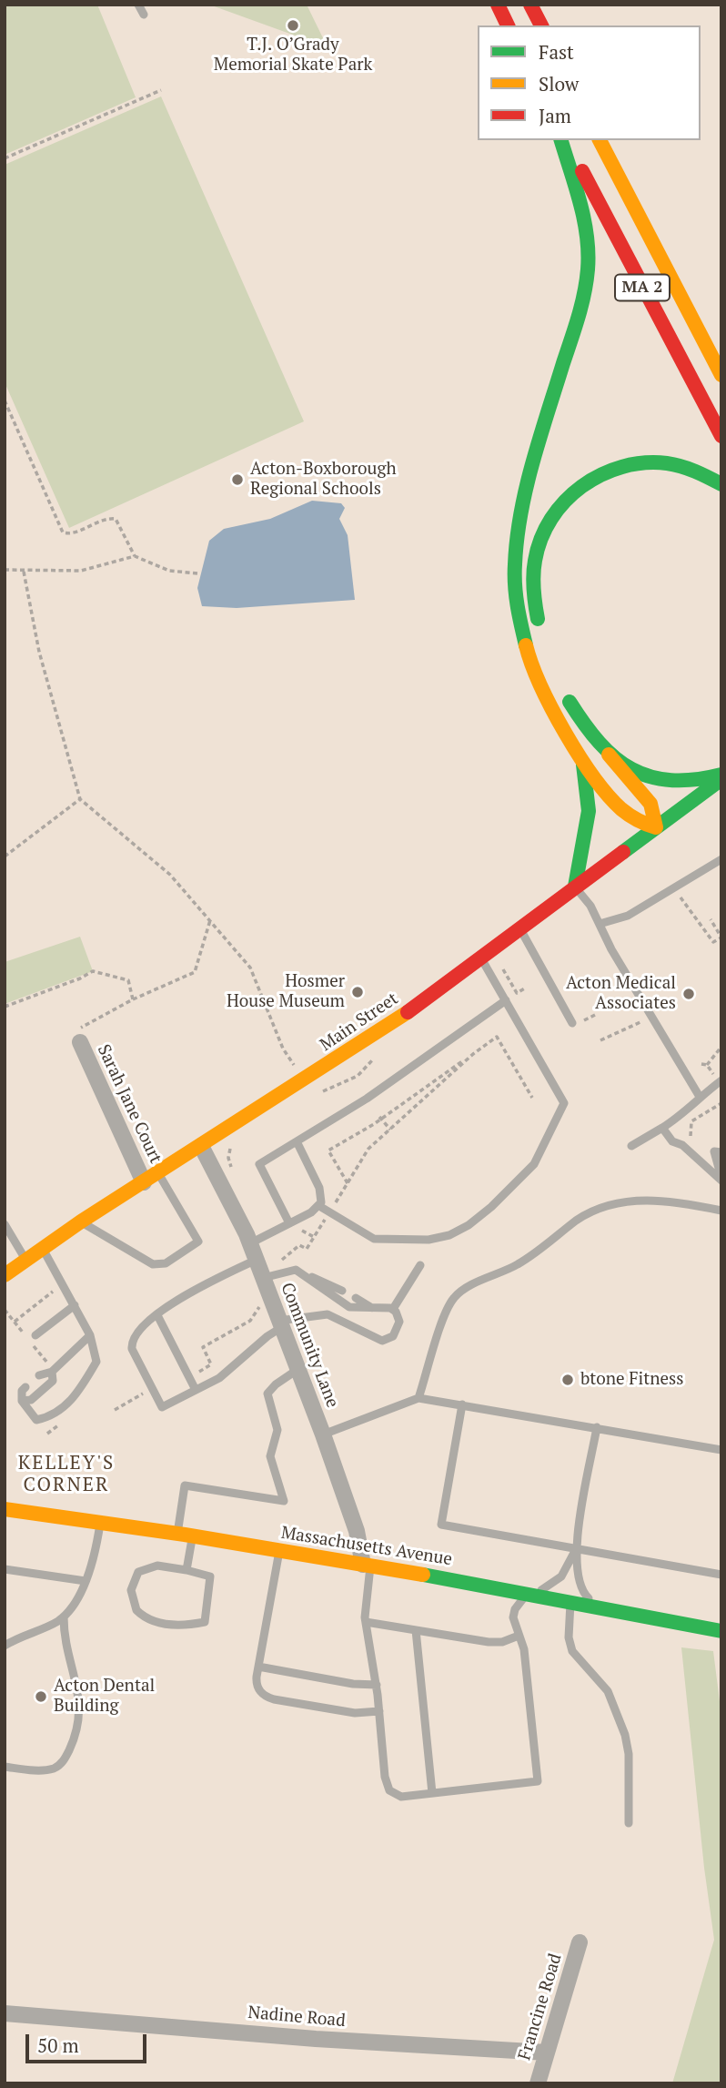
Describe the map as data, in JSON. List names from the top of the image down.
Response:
{
  "streets": {
    "main road": ["MA 2", "Main Street", "Massachusetts Avenue"],
    "street": [
      "Sarah Jane Court",
      "Community Lane",
      "Francine Road",
      "Nadine Road"
    ]
  },
  "crossings": [
    ["Main Street", "Sarah Jane Court"],
    ["Main Street", "Community Lane"],
    ["Community Lane", "Massachusetts Avenue"],
    ["Francine Road", "Nadine Road"]
  ],
  "districts": ["KELLEY'S CORNER"],
  "places": [
    "T.J. O’Grady Memorial Skate Park",
    "Acton-Boxborough Regional Schools",
    "Hosmer House Museum",
    "Acton Medical Associates",
    "btone Fitness",
    "Acton Dental Building"
  ],
  "legend": ["Fast", "Slow", "Jam"],
  "scale_bar": "50 m"
}
